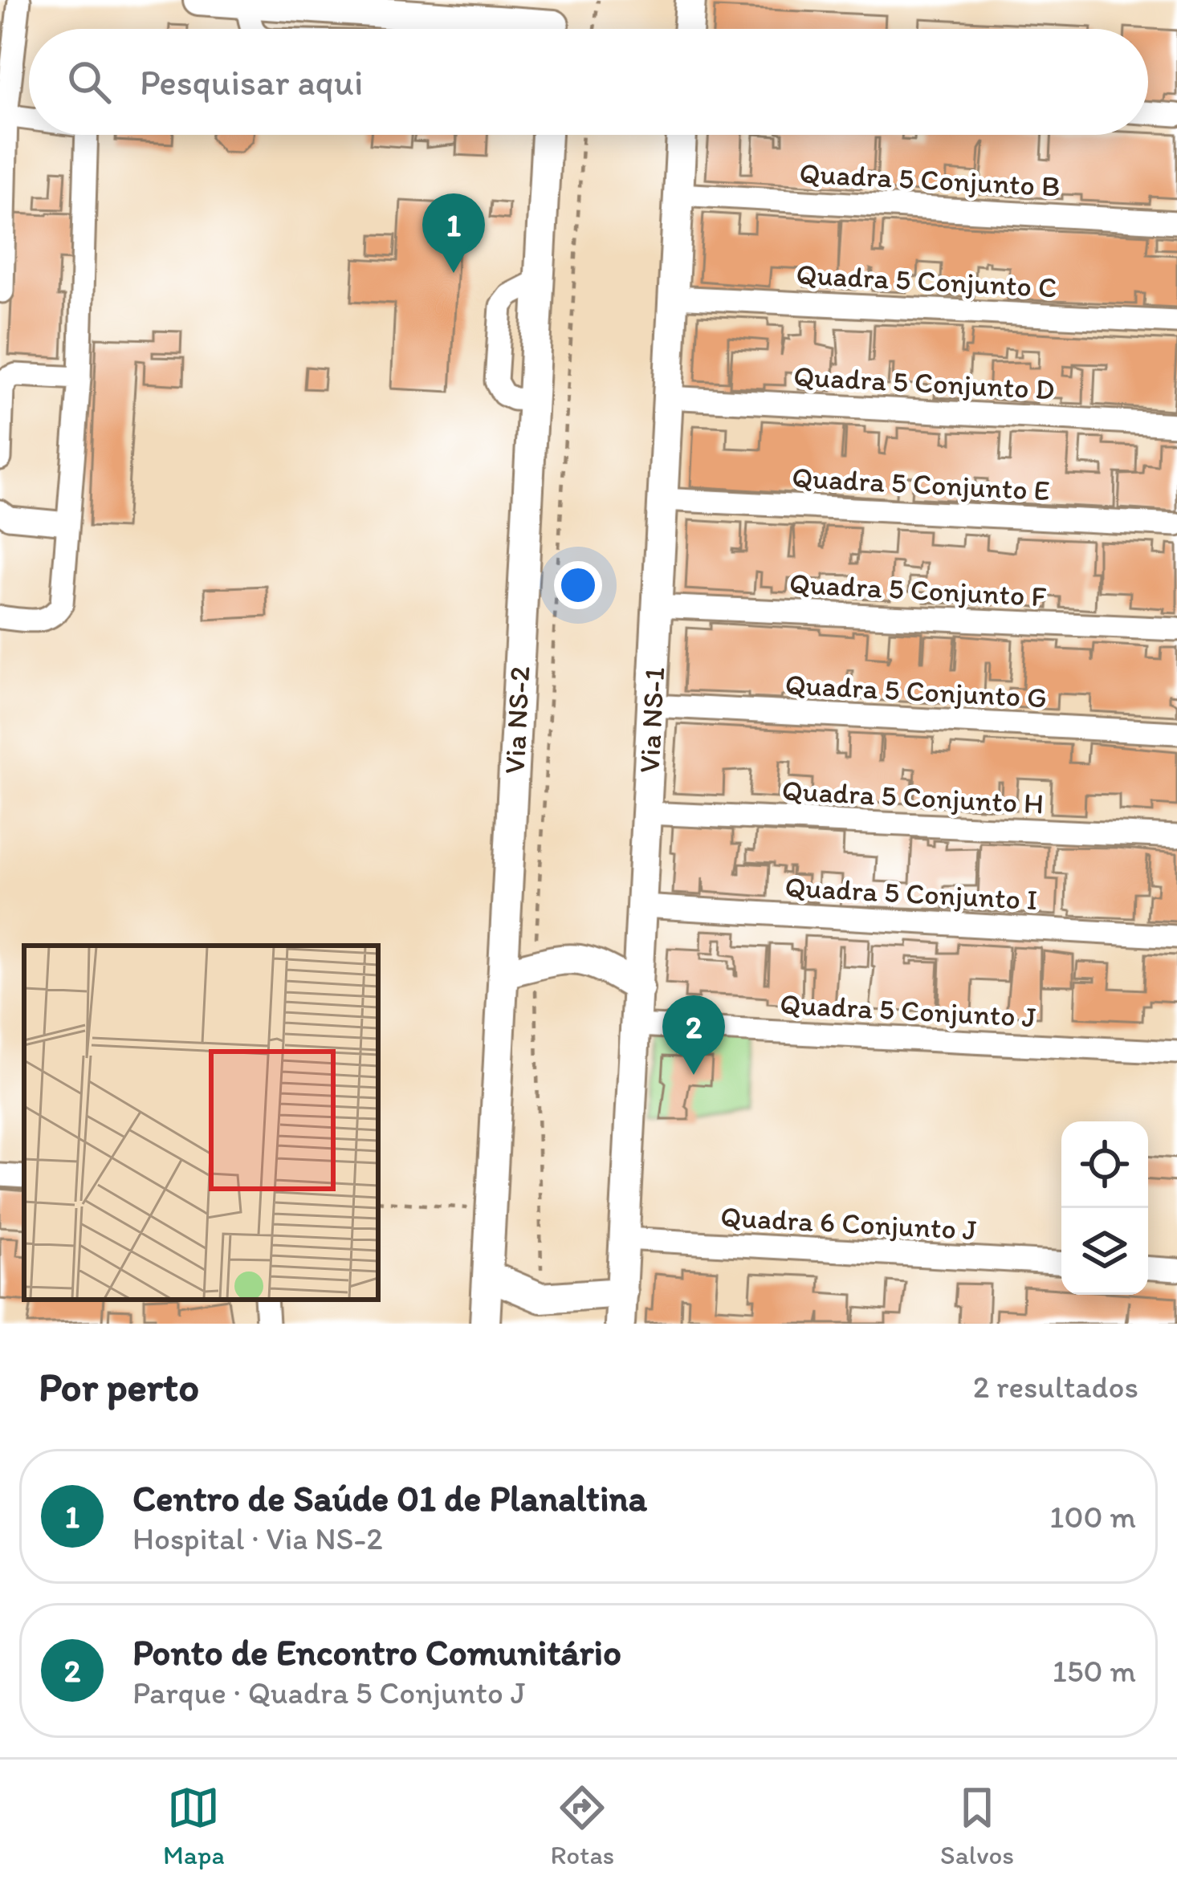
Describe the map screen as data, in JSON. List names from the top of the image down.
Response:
{
  "streets": {
    "main road": ["Via NS-2", "Via NS-1"],
    "street": [
      "Quadra 5 Conjunto B",
      "Quadra 5 Conjunto C",
      "Quadra 5 Conjunto D",
      "Quadra 5 Conjunto E",
      "Quadra 5 Conjunto F",
      "Quadra 5 Conjunto G",
      "Quadra 5 Conjunto H",
      "Quadra 5 Conjunto I",
      "Quadra 5 Conjunto J",
      "Quadra 6 Conjunto J"
    ]
  },
  "crossings": [
    ["Quadra 5 Conjunto B", "Via NS-1"],
    ["Quadra 5 Conjunto C", "Via NS-1"],
    ["Quadra 5 Conjunto D", "Via NS-1"],
    ["Quadra 5 Conjunto E", "Via NS-1"],
    ["Quadra 5 Conjunto F", "Via NS-1"],
    ["Quadra 5 Conjunto G", "Via NS-1"],
    ["Via NS-1", "Quadra 5 Conjunto H"],
    ["Via NS-1", "Quadra 5 Conjunto I"],
    ["Via NS-1", "Quadra 5 Conjunto J"],
    ["Via NS-1", "Quadra 6 Conjunto J"]
  ],
  "page": {
    "search": "Pesquisar aqui",
    "pins": ["1", "2"],
    "heading": ["Por perto", "2 resultados"],
    "list": [
      {
        "mark": "1",
        "name": "Centro de Saúde 01 de Planaltina",
        "note": "Hospital · Via NS-2",
        "value": "100 m"
      },
      {
        "mark": "2",
        "name": "Ponto de Encontro Comunitário",
        "note": "Parque · Quadra 5 Conjunto J",
        "value": "150 m"
      }
    ],
    "nav": ["Mapa", "Rotas", "Salvos"]
  }
}
